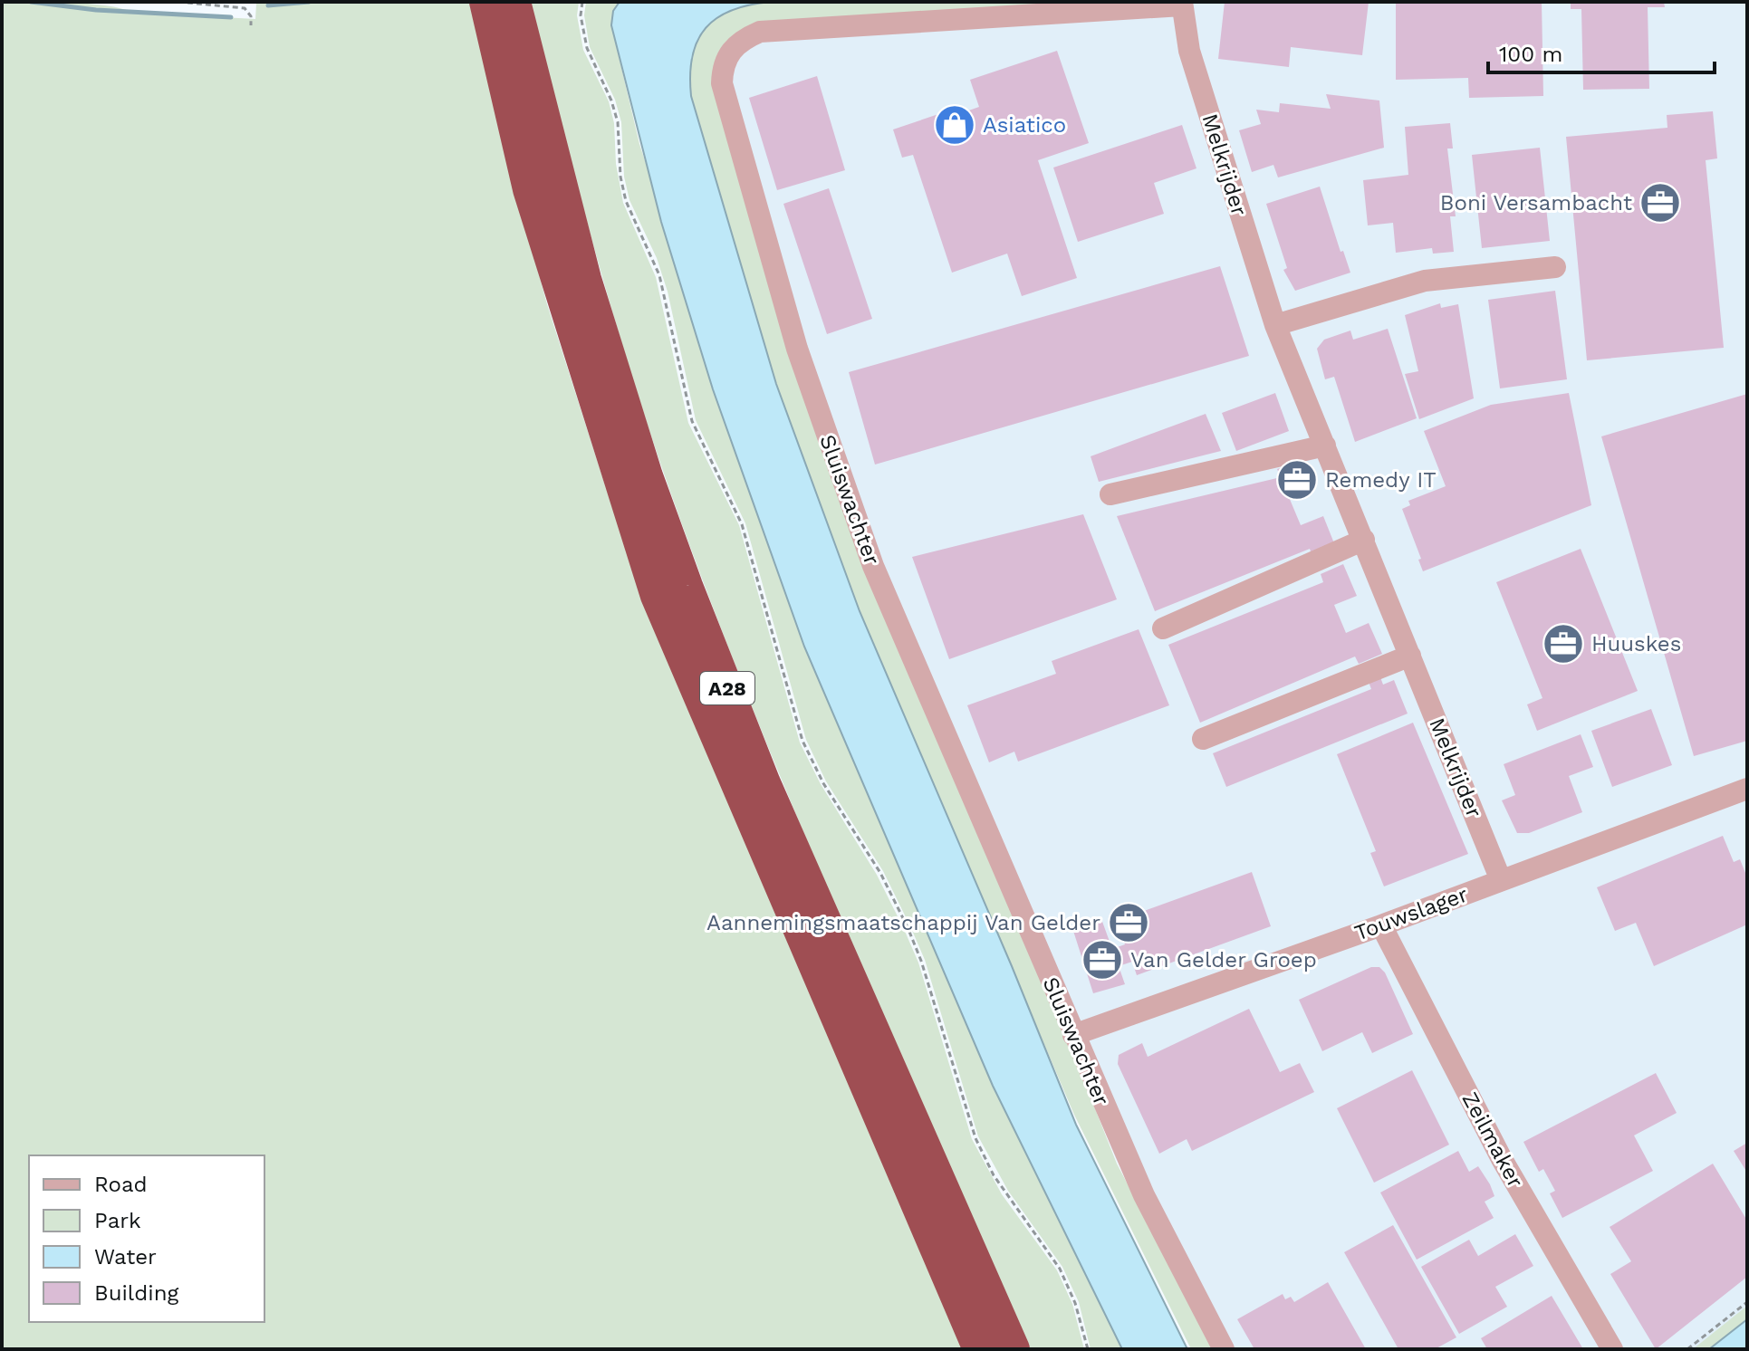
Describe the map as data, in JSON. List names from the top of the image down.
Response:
{
  "streets": {
    "highway": ["A28"],
    "street": [
      "Melkrijder",
      "Sluiswachter",
      "Touwslager",
      "Zeilmaker"
    ]
  },
  "crossings": [
    ["Melkrijder", "Sluiswachter"],
    ["Melkrijder", "Touwslager"],
    ["Sluiswachter", "Touwslager"],
    ["Touwslager", "Zeilmaker"]
  ],
  "places": {
    "shop": ["Asiatico"],
    "office": [
      "Boni Versambacht",
      "Remedy IT",
      "Huuskes",
      "Aannemingsmaatschappij Van Gelder",
      "Van Gelder Groep"
    ]
  },
  "legend": [
    "Road",
    "Park",
    "Water",
    "Building"
  ],
  "scale_bar": "100 m"
}
